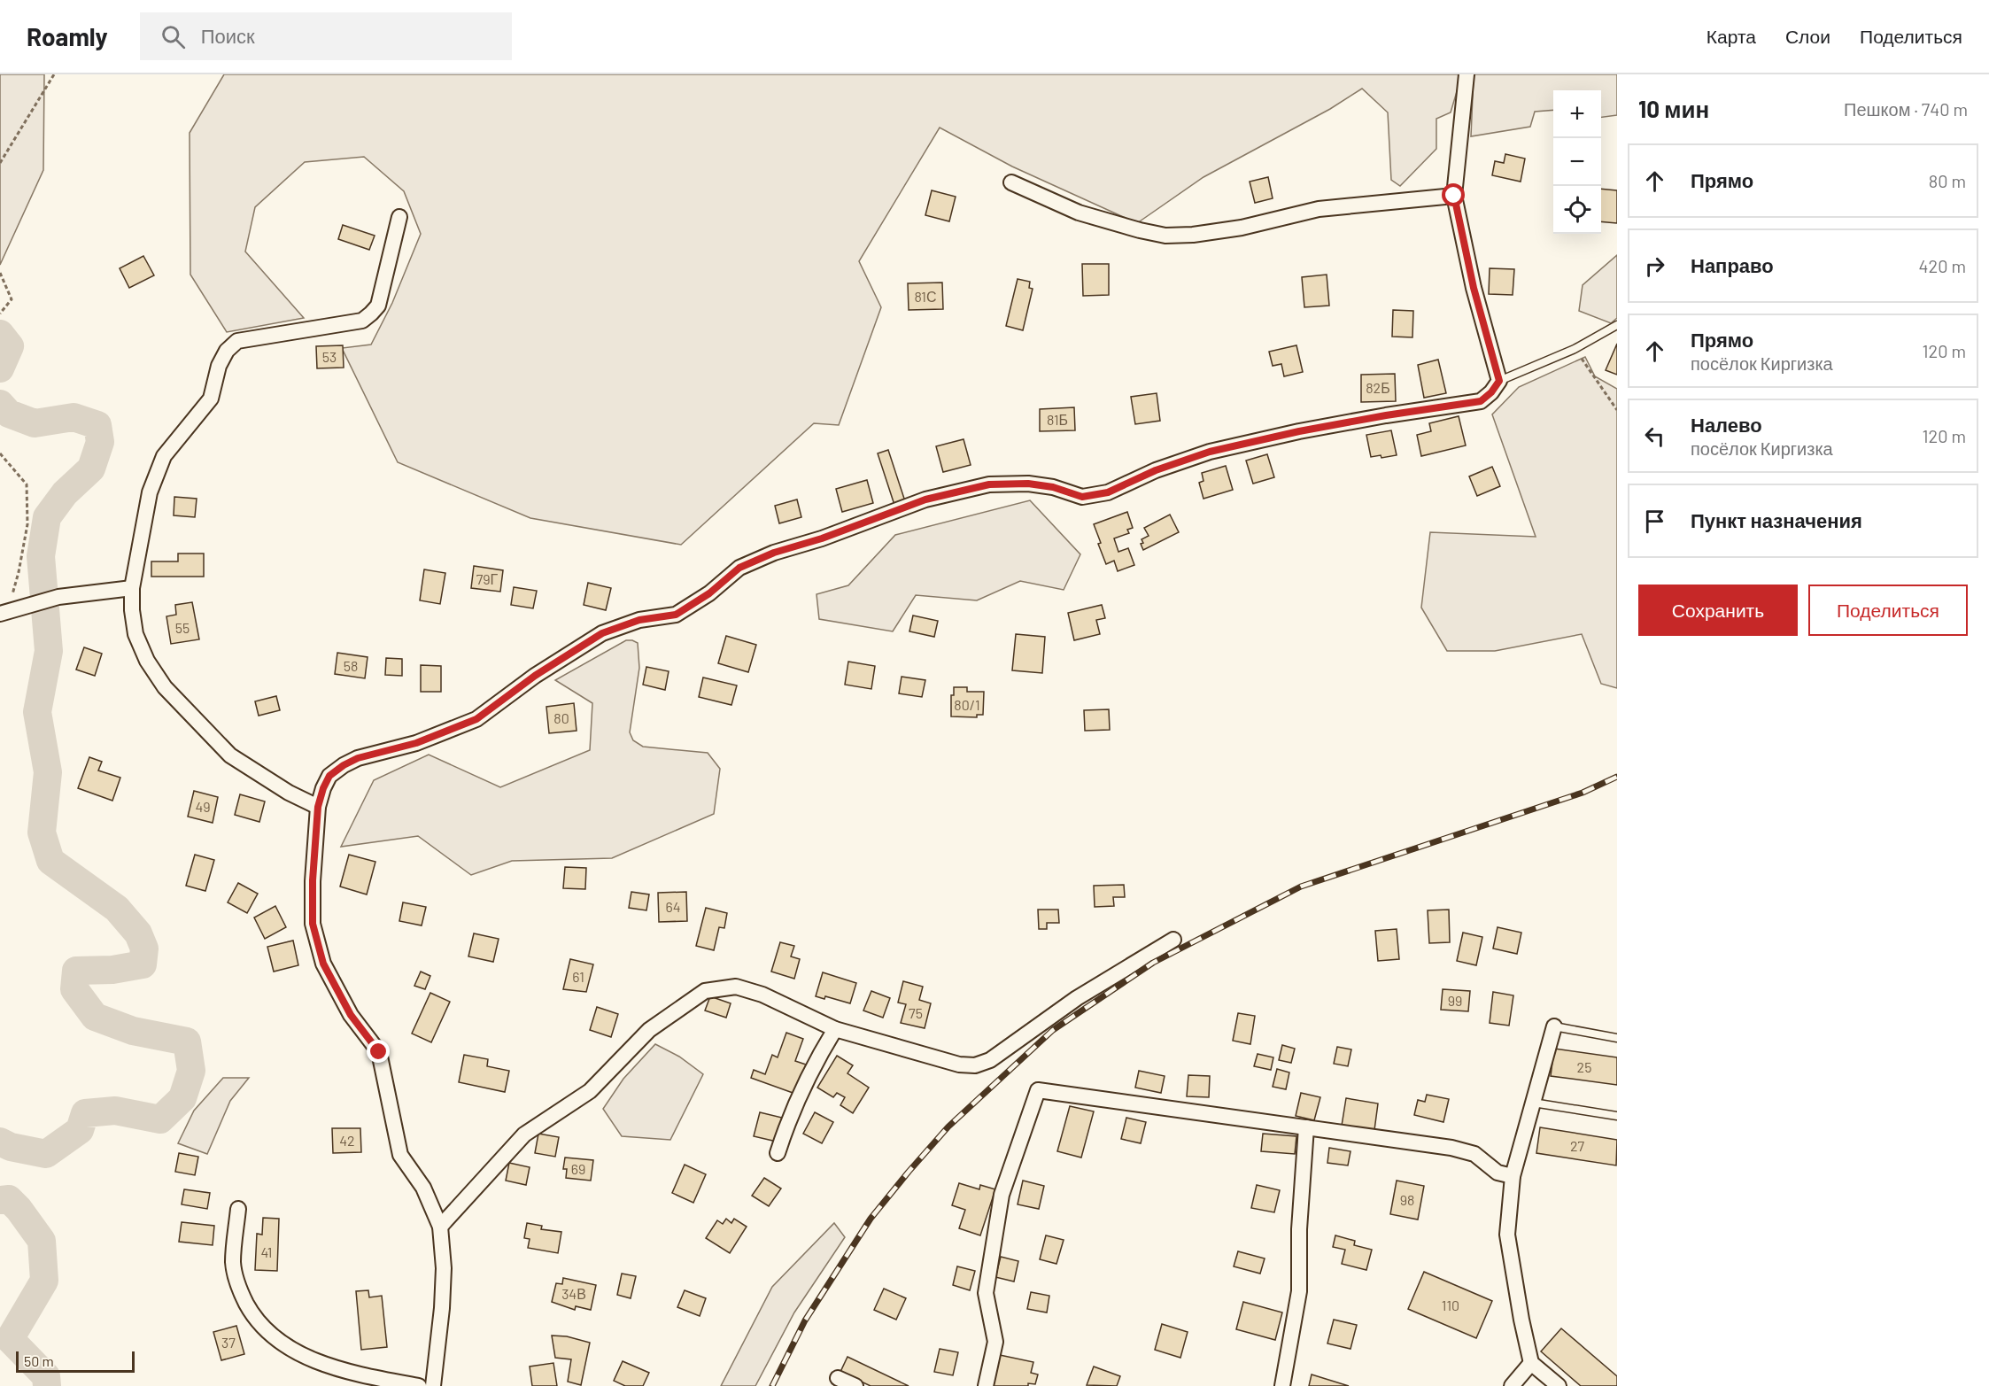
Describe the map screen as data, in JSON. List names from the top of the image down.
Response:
{
  "house_numbers": [
    "81С",
    "53",
    "82Б",
    "81Б",
    "79Г",
    "55",
    "58",
    "80/1",
    "80",
    "49",
    "64",
    "61",
    "99",
    "75",
    "25",
    "42",
    "27",
    "69",
    "98",
    "41",
    "34В",
    "110",
    "37"
  ],
  "scale_bar": "50 m",
  "page": {
    "header": "Roamly",
    "search": "Поиск",
    "nav": ["Карта", "Слои", "Поделиться"],
    "heading": ["10 мин", "Пешком · 740 m"],
    "map_buttons": ["+", "−"],
    "list": [
      ["Прямо", "80 m"],
      ["Направо", "420 m"],
      ["Прямо", "посёлок Киргизка", "120 m"],
      ["Налево", "посёлок Киргизка", "120 m"],
      "Пункт назначения"
    ],
    "buttons": ["Сохранить", "Поделиться"],
    "scale": "50 m"
  }
}
